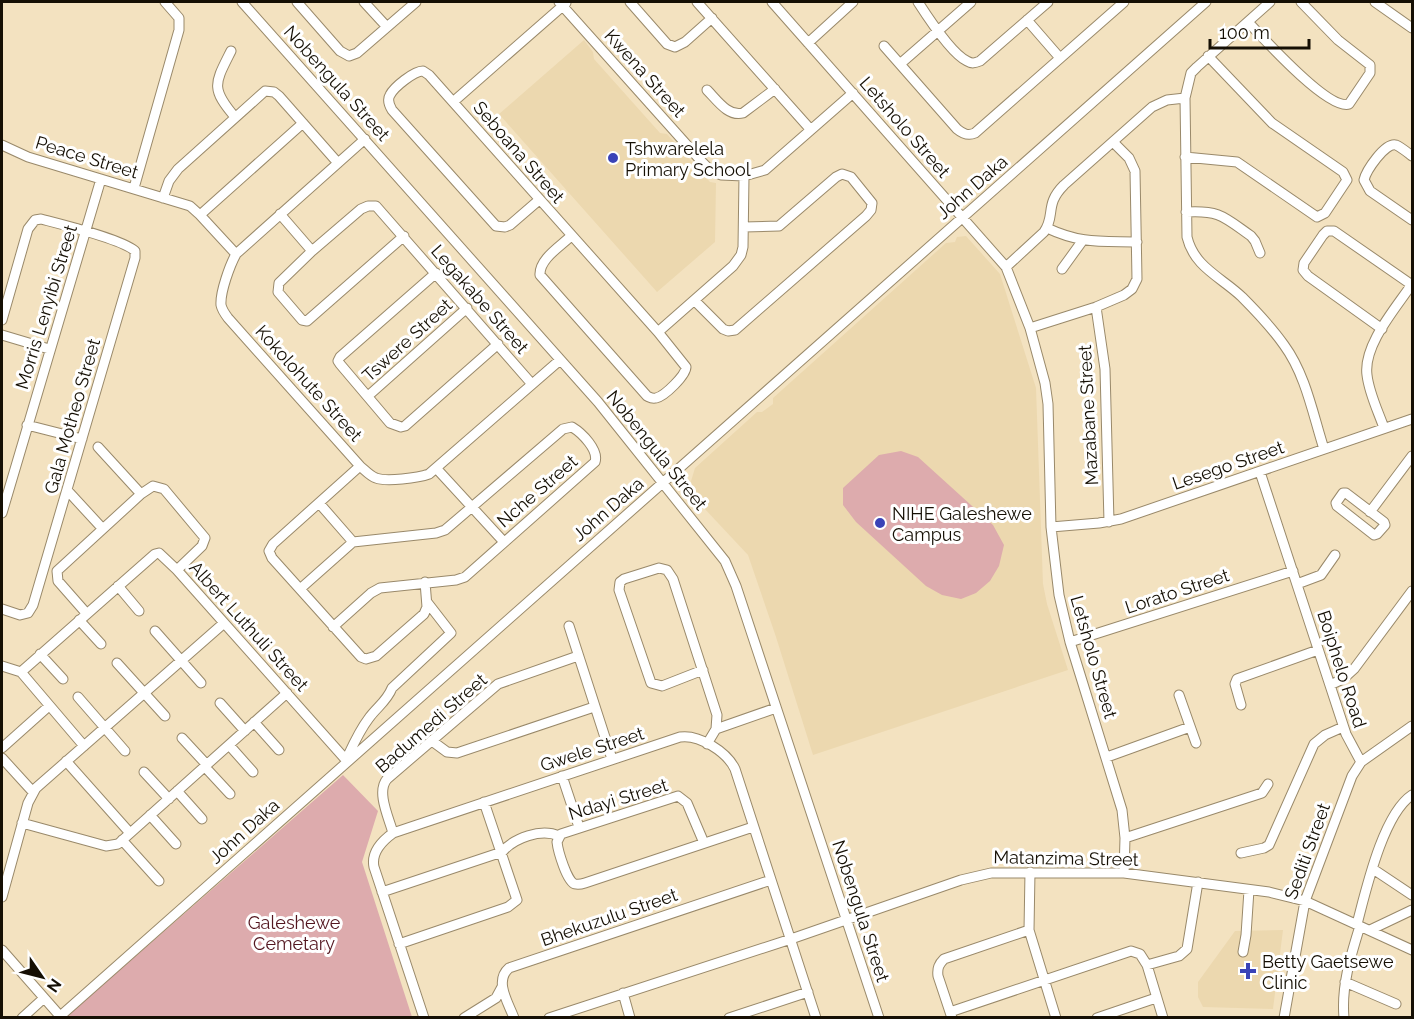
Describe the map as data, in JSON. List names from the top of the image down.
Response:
{
  "streets": {
    "street": [
      "Kwena Street",
      "Nobengula Street",
      "Letsholo Street",
      "Seboana Street",
      "Peace Street",
      "John Daka",
      "Legakabe Street",
      "Morris Lenyibi Street",
      "Tswere Street",
      "Kokolohute Street",
      "Mazabane Street",
      "Gala Motheo Street",
      "Lesego Street",
      "Nche Street",
      "Lorato Street",
      "Albert Luthuli Street",
      "Boiphelo Road",
      "Badumedi Street",
      "Gwele Street",
      "Ndayi Street",
      "Sediti Street",
      "Matanzima Street",
      "Bhekuzulu Street"
    ]
  },
  "crossings": [
    ["Kwena Street", "Seboana Street"],
    ["Nobengula Street", "John Daka"],
    ["Nobengula Street", "Kokolohute Street"],
    ["Nobengula Street", "Matanzima Street"],
    ["Letsholo Street", "John Daka"],
    ["Letsholo Street", "Lesego Street"],
    ["Letsholo Street", "Lorato Street"],
    ["Letsholo Street", "Matanzima Street"],
    ["Peace Street", "Morris Lenyibi Street"],
    ["Peace Street", "Kokolohute Street"],
    ["John Daka", "Albert Luthuli Street"],
    ["Legakabe Street", "Tswere Street"],
    ["Legakabe Street", "Kokolohute Street"],
    ["Morris Lenyibi Street", "Gala Motheo Street"],
    ["Mazabane Street", "Lesego Street"],
    ["Lesego Street", "Boiphelo Road"],
    ["Lorato Street", "Boiphelo Road"],
    ["Boiphelo Road", "Sediti Street"],
    ["Badumedi Street", "Gwele Street"],
    ["Gwele Street", "Ndayi Street"],
    ["Gwele Street", "Matanzima Street"],
    ["Gwele Street", "Bhekuzulu Street"],
    ["Sediti Street", "Matanzima Street"]
  ],
  "parks": ["Galeshewe Cemetary"],
  "places": {
    "other": ["Tshwarelela Primary School", "NIHE Galeshewe Campus"],
    "health": ["Betty Gaetsewe Clinic"]
  },
  "scale_bar": "100 m",
  "north": "bottom right"
}
